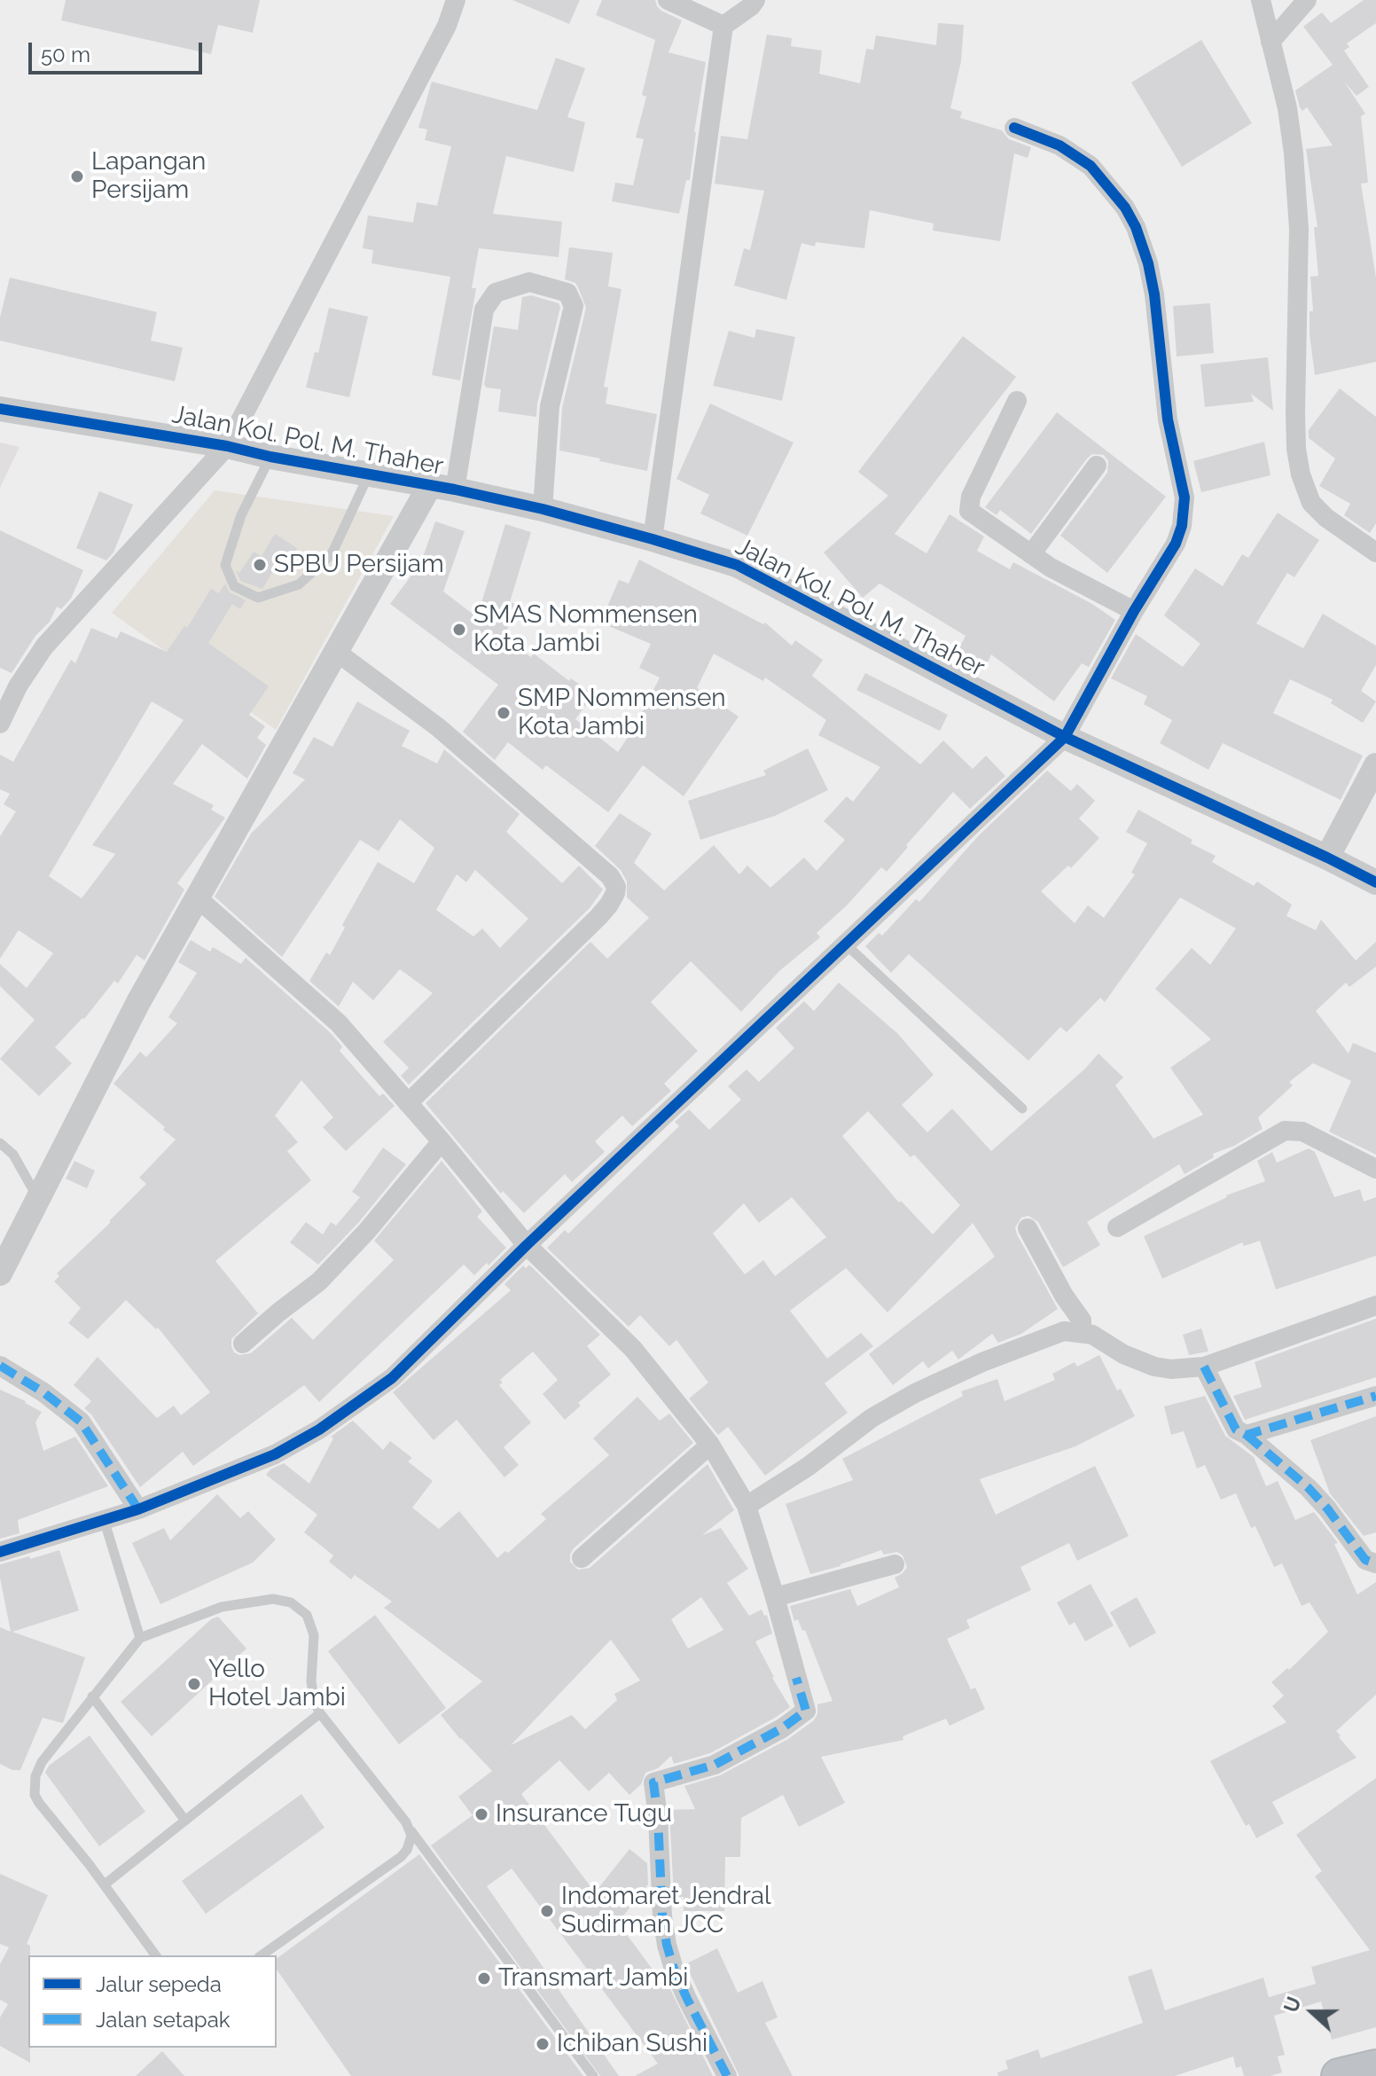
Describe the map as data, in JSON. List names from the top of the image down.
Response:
{
  "streets": {
    "street": ["Jalan Kol. Pol. M. Thaher"]
  },
  "places": [
    "Lapangan Persijam",
    "SPBU Persijam",
    "SMAS Nommensen Kota Jambi",
    "SMP Nommensen Kota Jambi",
    "Yello Hotel Jambi",
    "Insurance Tugu",
    "Indomaret Jendral Sudirman JCC",
    "Transmart Jambi",
    "Ichiban Sushi"
  ],
  "legend": ["Jalur sepeda", "Jalan setapak"],
  "scale_bar": "50 m",
  "north": "left"
}
